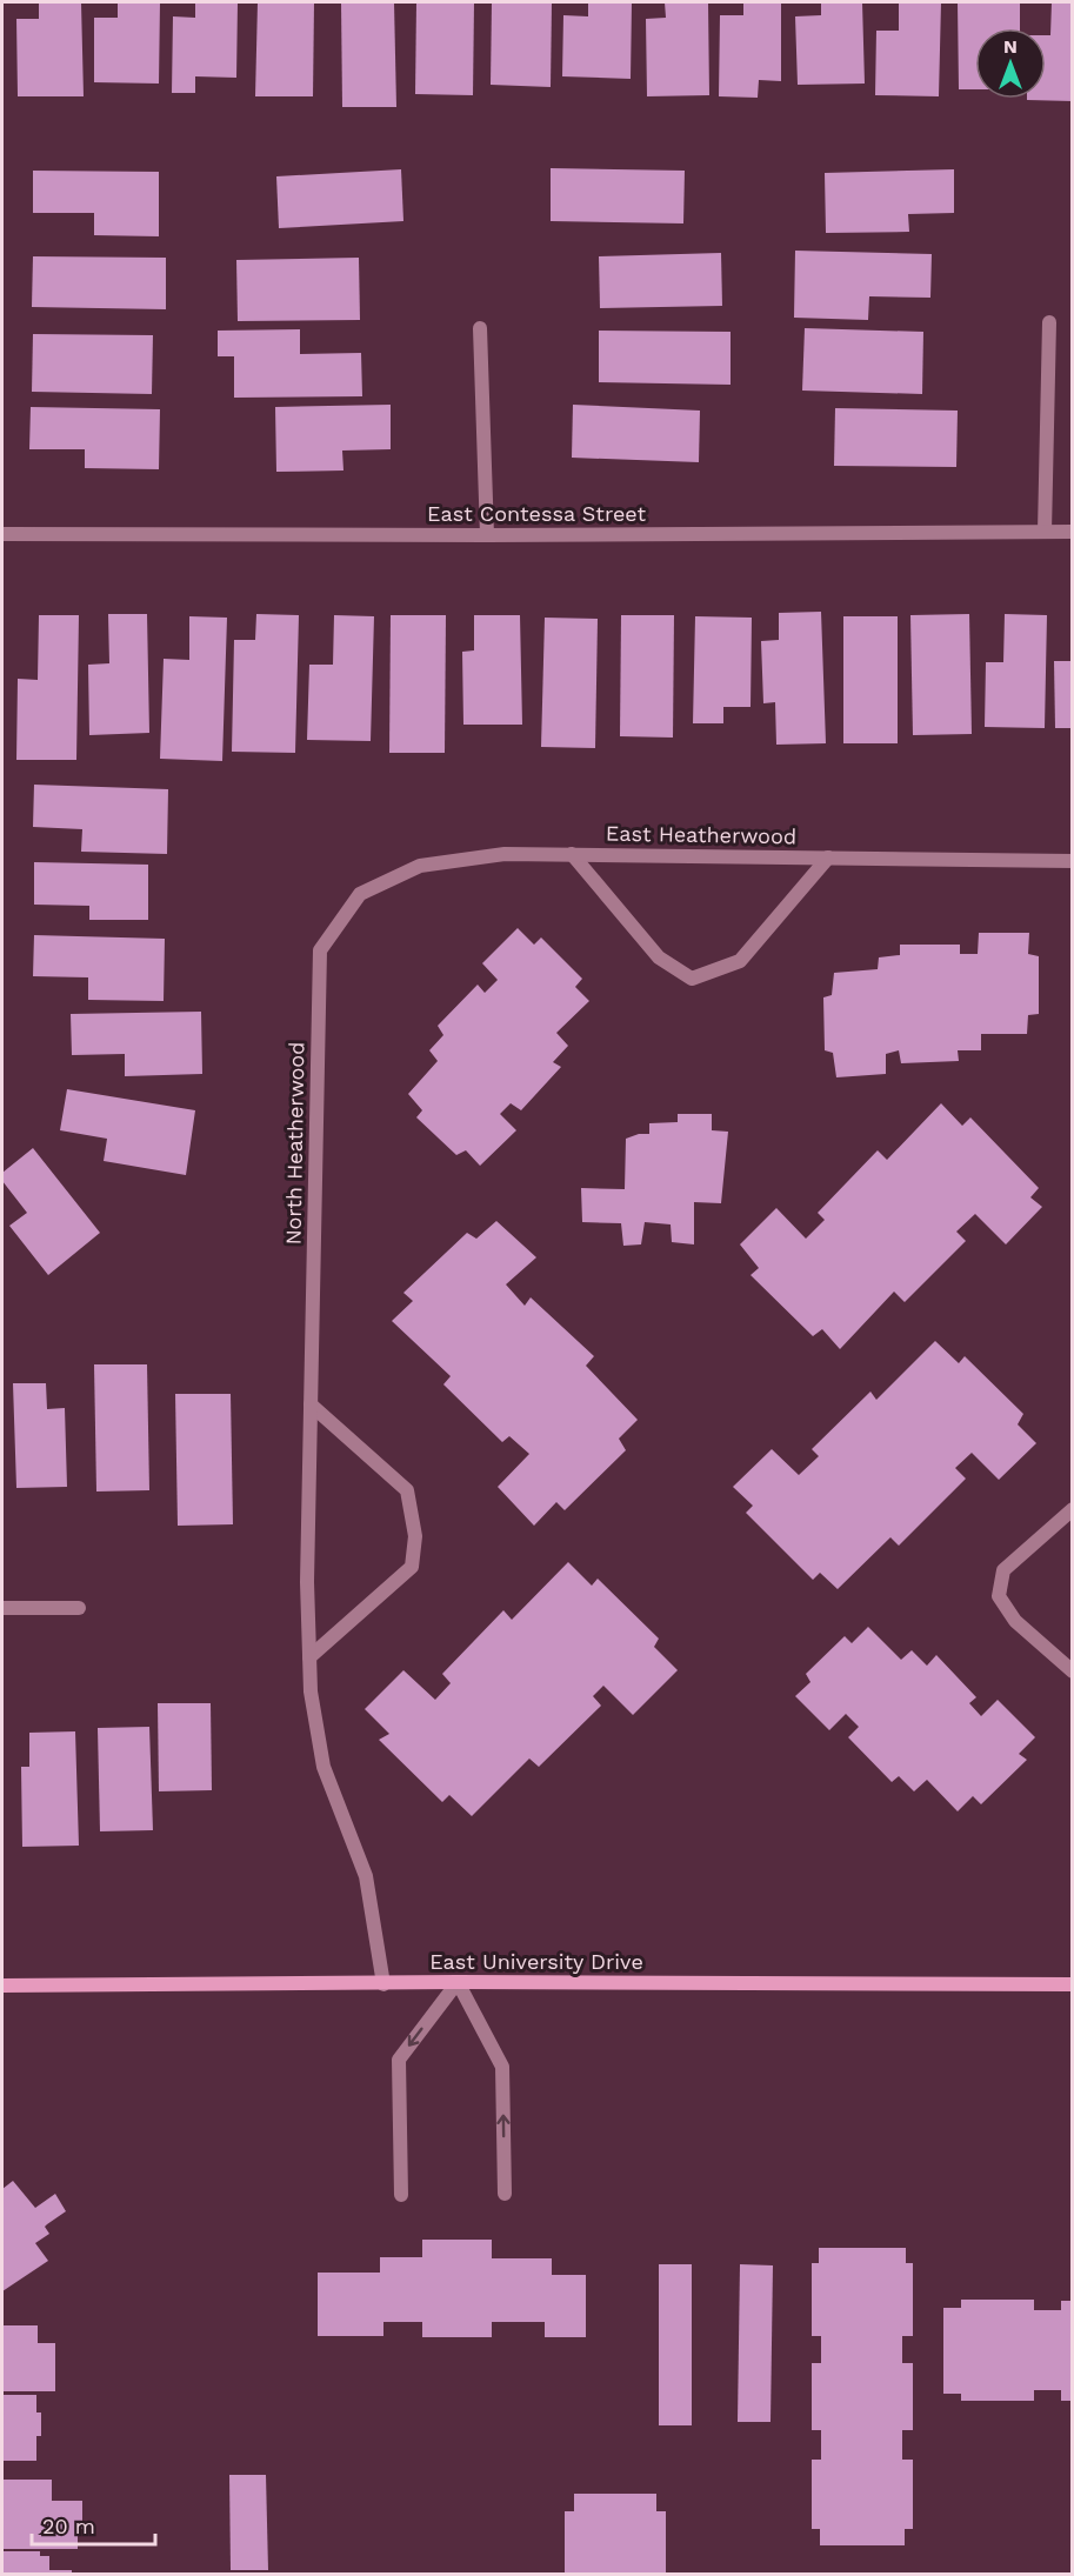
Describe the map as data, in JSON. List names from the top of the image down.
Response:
{
  "streets": {
    "main road": ["East University Drive"],
    "street": ["East Contessa Street", "East Heatherwood", "North Heatherwood"]
  },
  "crossings": [
    ["East Heatherwood", "North Heatherwood"],
    ["North Heatherwood", "East University Drive"]
  ],
  "scale_bar": "20 m",
  "north": "top"
}
